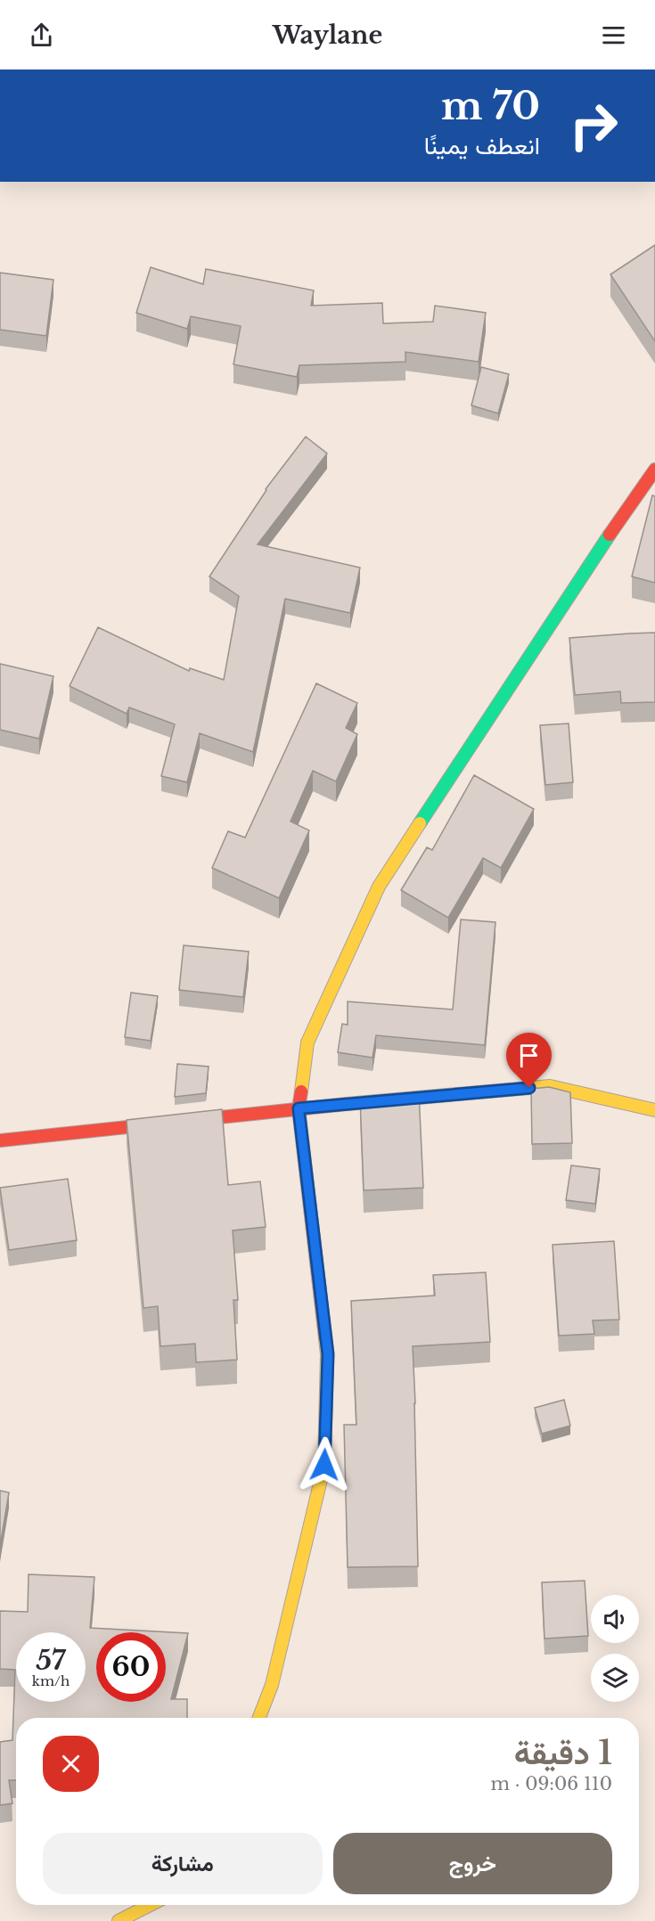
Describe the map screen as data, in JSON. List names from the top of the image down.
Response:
{
  "page": {
    "header": "Waylane",
    "turn": ["70 m", "انعطف يمينًا"],
    "speed": "57 km/h",
    "limit": "60",
    "heading": ["1 دقيقة", "110 m · 09:06"],
    "buttons": ["خروج", "مشاركة"]
  }
}
